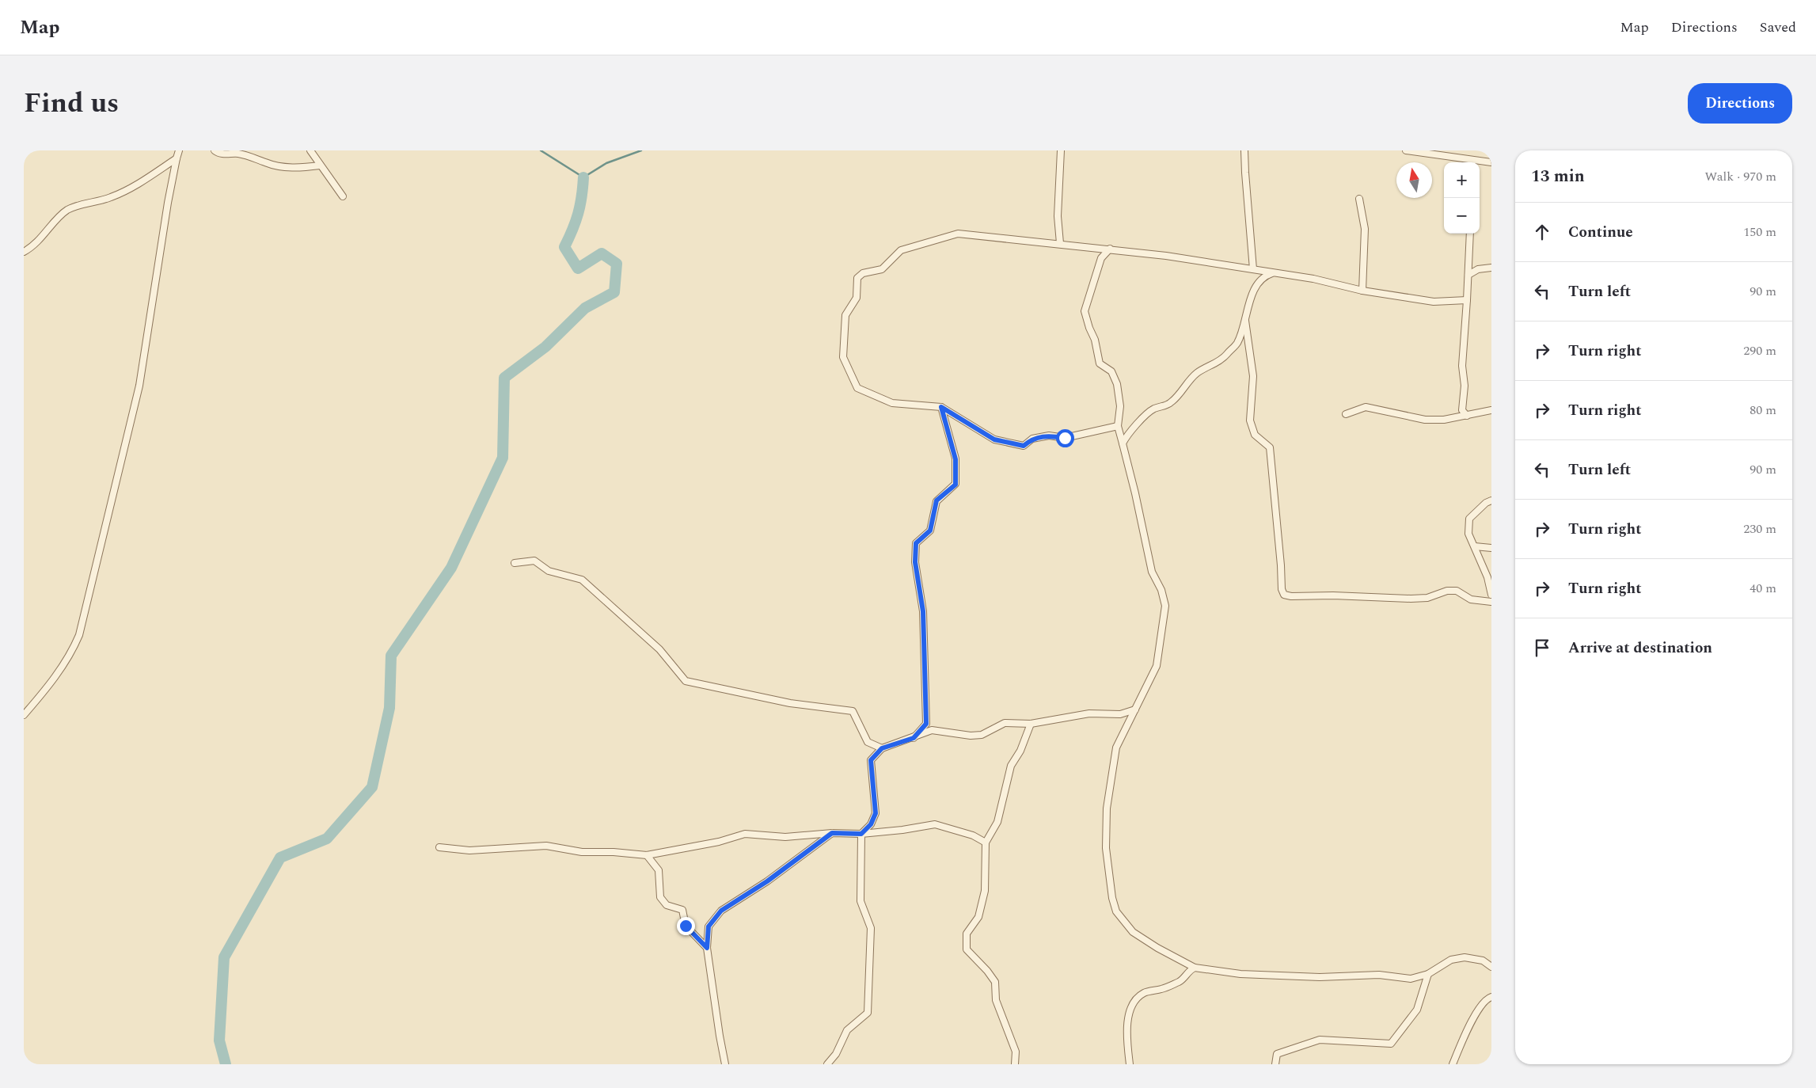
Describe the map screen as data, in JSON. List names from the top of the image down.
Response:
{
  "north": "top",
  "page": {
    "header": "Map",
    "nav": ["Map", "Directions", "Saved"],
    "title": "Find us",
    "buttons": "Directions",
    "heading": ["13 min", "Walk · 970 m"],
    "map_buttons": ["+", "−"],
    "list": [
      ["Continue", "150 m"],
      ["Turn left", "90 m"],
      ["Turn right", "290 m"],
      ["Turn right", "80 m"],
      ["Turn left", "90 m"],
      ["Turn right", "230 m"],
      ["Turn right", "40 m"],
      "Arrive at destination"
    ]
  }
}
